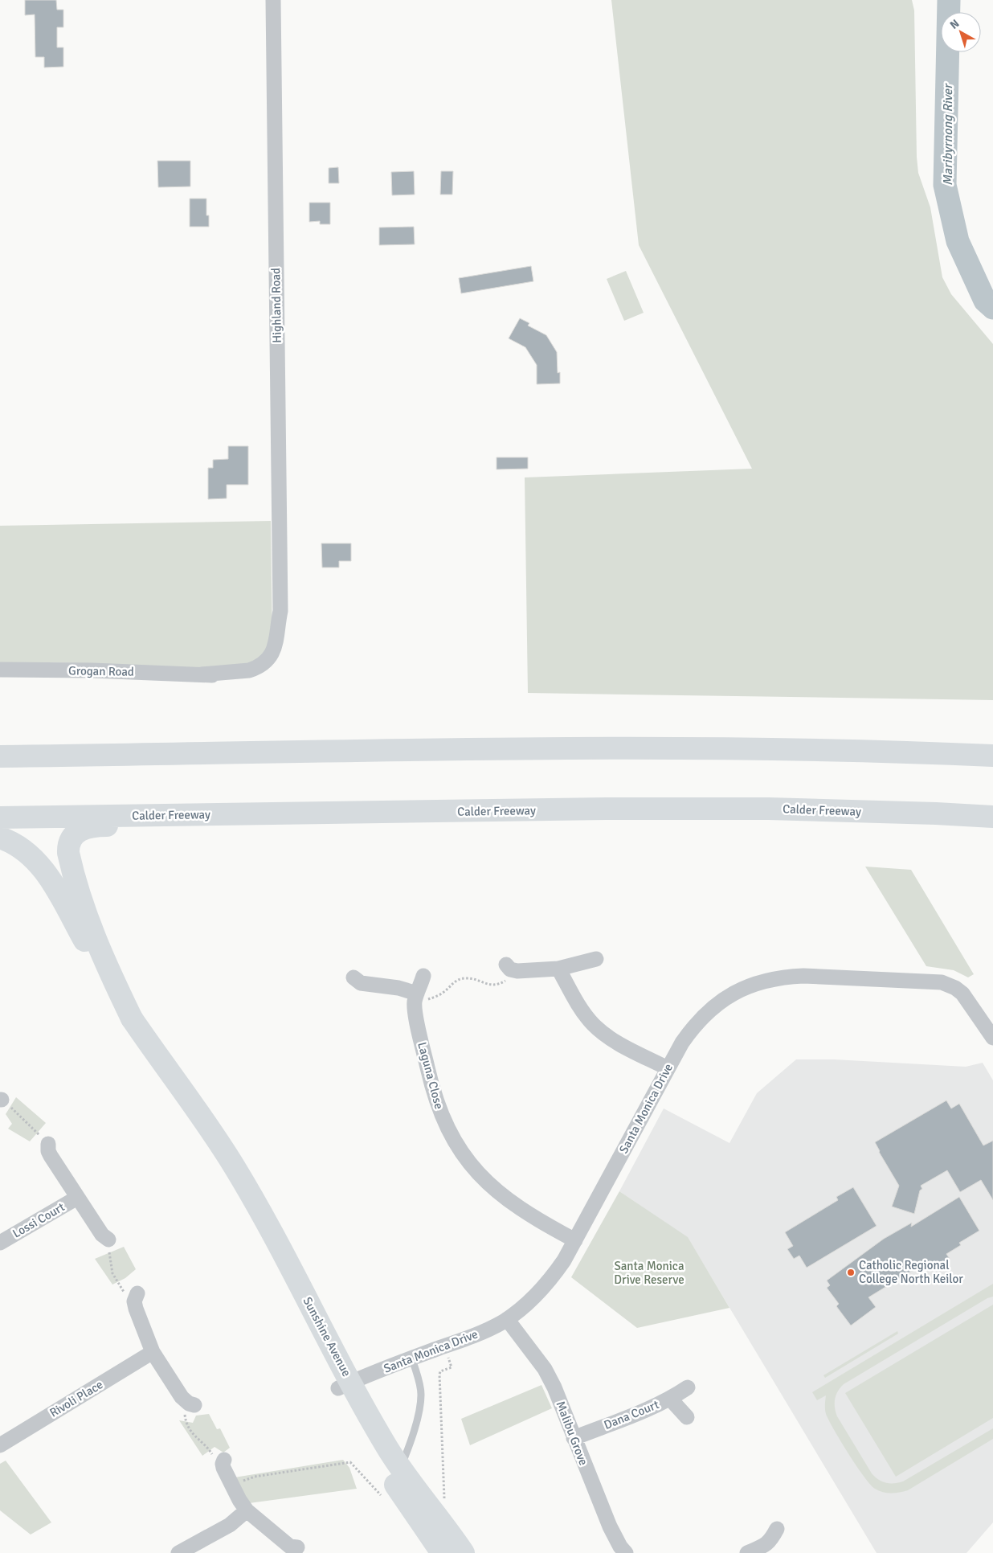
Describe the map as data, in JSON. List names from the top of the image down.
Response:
{
  "streets": {
    "main road": ["Calder Freeway", "Sunshine Avenue"],
    "street": [
      "Highland Road",
      "Grogan Road",
      "Laguna Close",
      "Santa Monica Drive",
      "Lossi Court",
      "Rivoli Place",
      "Dana Court",
      "Malibu Grove"
    ]
  },
  "crossings": [
    ["Highland Road", "Grogan Road"],
    ["Laguna Close", "Santa Monica Drive"],
    ["Santa Monica Drive", "Sunshine Avenue"],
    ["Santa Monica Drive", "Malibu Grove"],
    ["Dana Court", "Malibu Grove"]
  ],
  "water": ["Maribyrnong River"],
  "parks": ["Santa Monica Drive Reserve"],
  "places": ["Catholic Regional College North Keilor"],
  "north": "top left"
}
